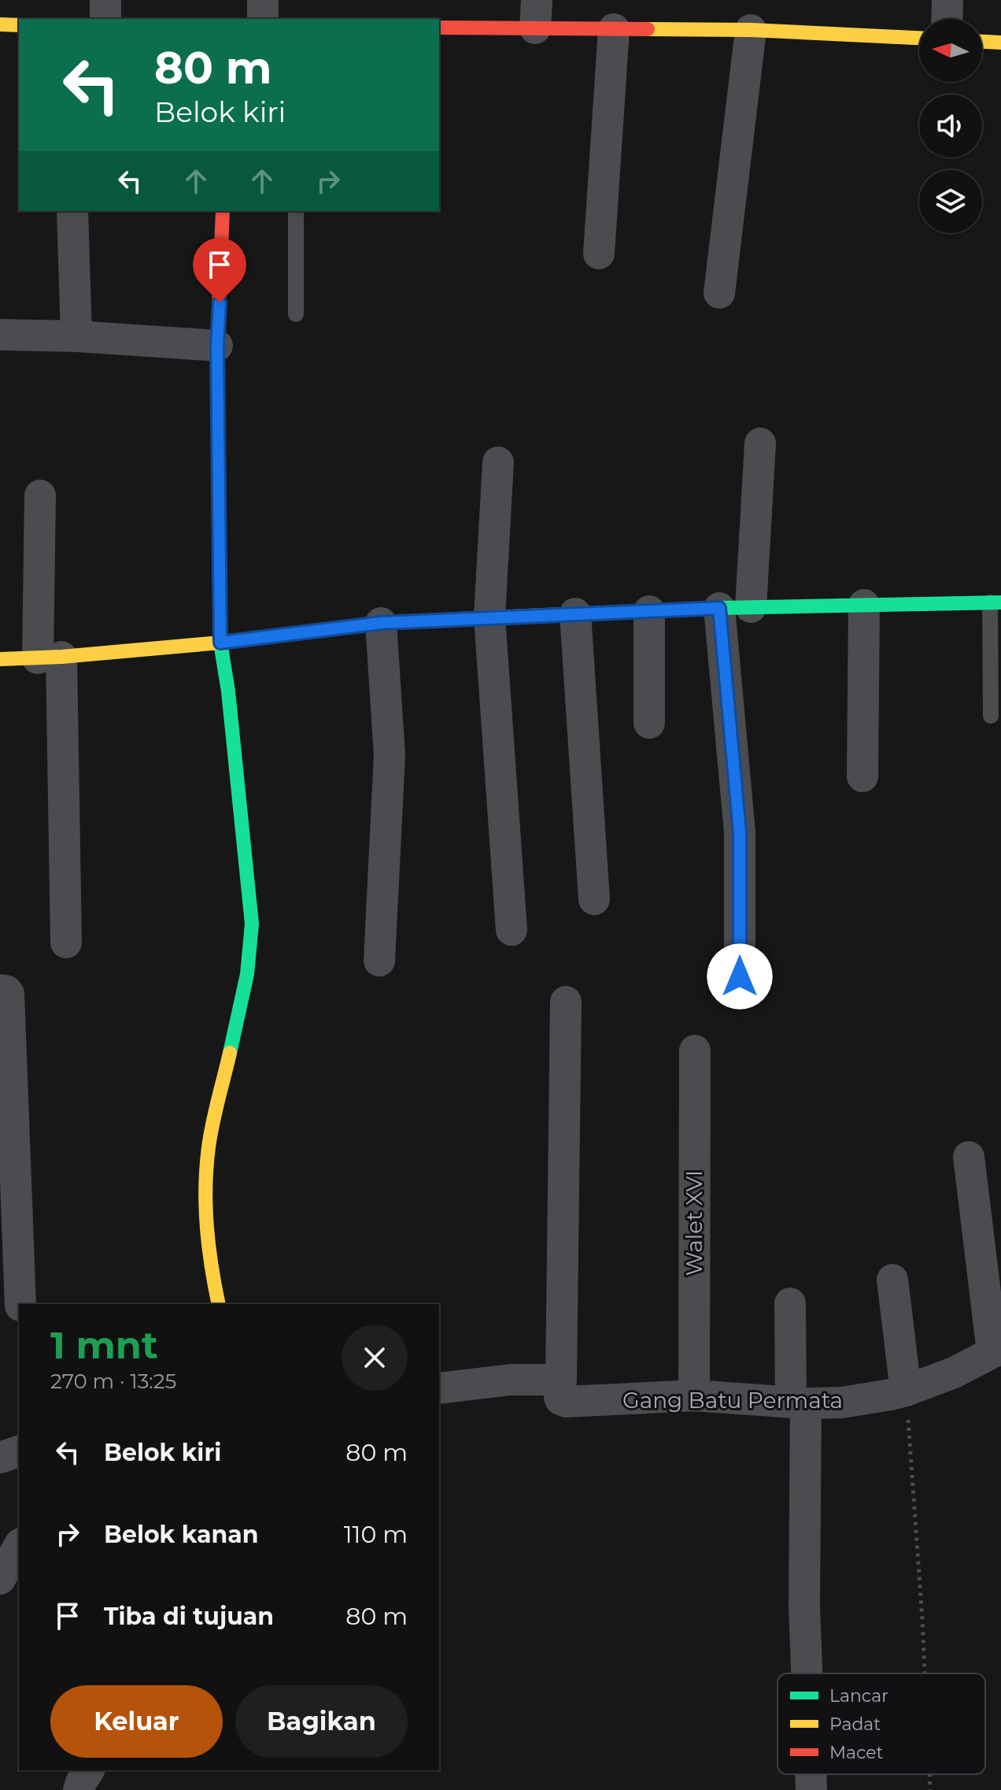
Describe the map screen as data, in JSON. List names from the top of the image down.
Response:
{
  "streets": {
    "street": ["Walet XVI", "Gang Batu Permata"]
  },
  "crossings": [
    ["Walet XVI", "Gang Batu Permata"]
  ],
  "legend": ["Lancar", "Padat", "Macet"],
  "north": "left",
  "page": {
    "turn": ["80 m", "Belok kiri"],
    "heading": ["1 mnt", "270 m · 13:25"],
    "list": [
      {
        "name": "Belok kiri",
        "value": "80 m"
      },
      {
        "name": "Belok kanan",
        "value": "110 m"
      },
      {
        "name": "Tiba di tujuan",
        "value": "80 m"
      }
    ],
    "buttons": ["Keluar", "Bagikan"]
  }
}
